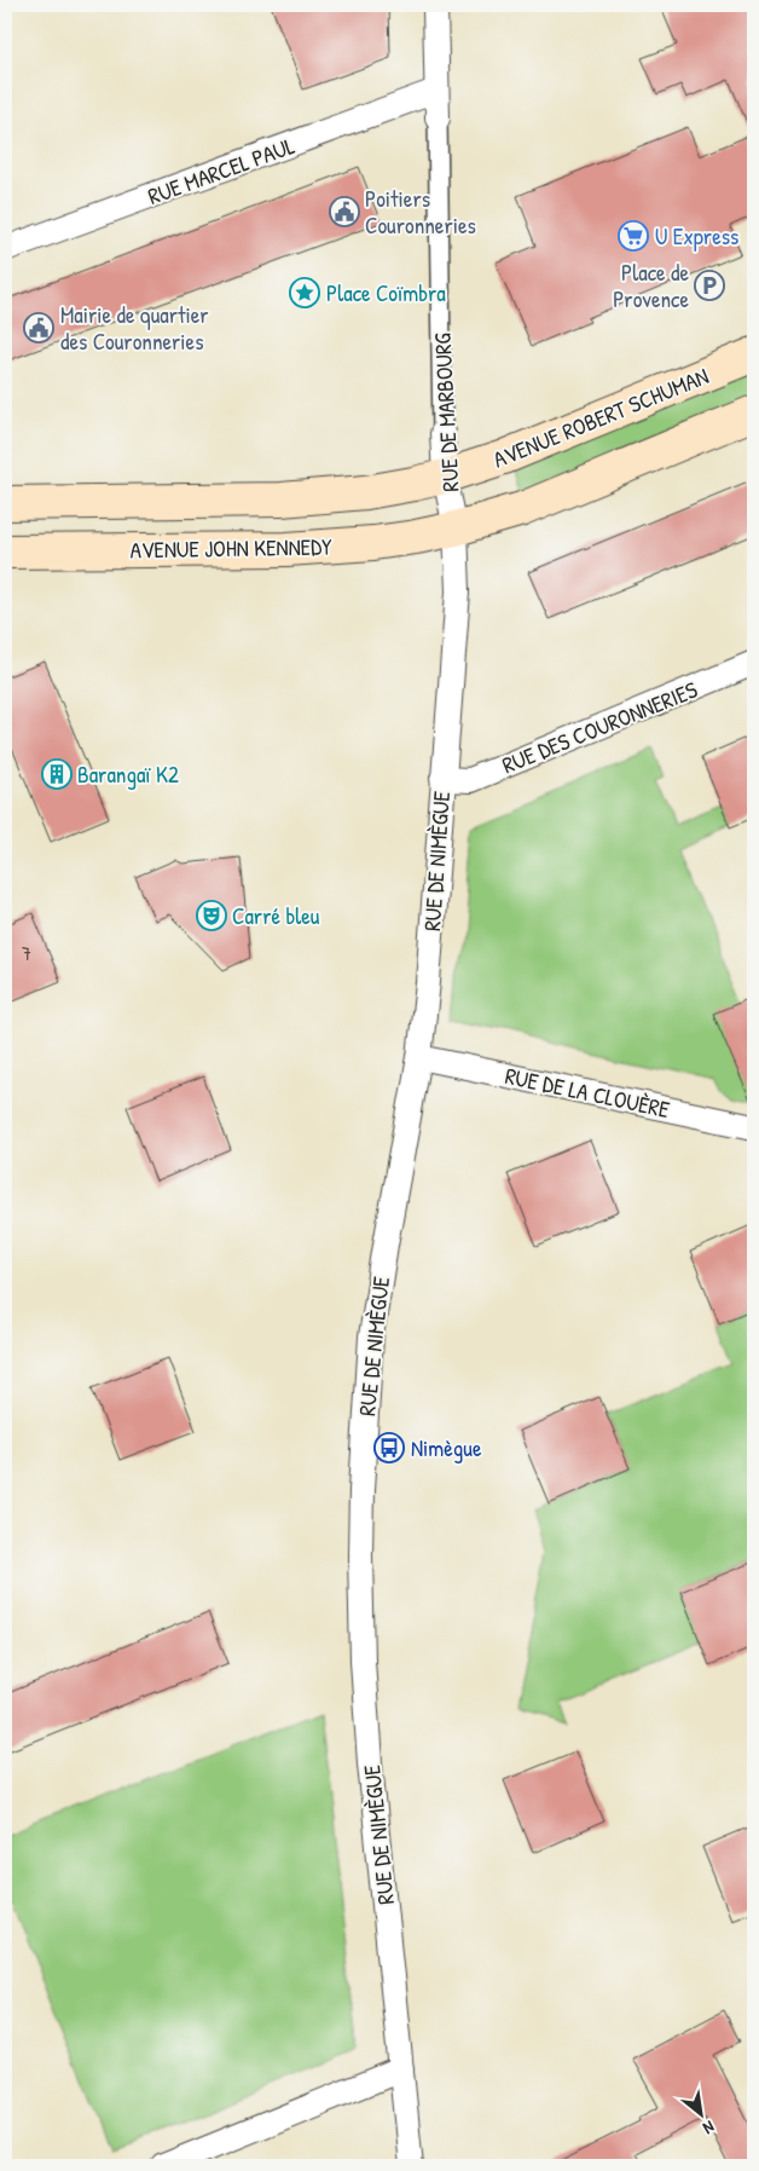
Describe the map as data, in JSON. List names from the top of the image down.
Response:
{
  "streets": {
    "main road": ["AVENUE ROBERT SCHUMAN", "AVENUE JOHN KENNEDY"],
    "street": [
      "RUE MARCEL PAUL",
      "RUE DE MARBOURG",
      "RUE DES COURONNERIES",
      "RUE DE NIMÈGUE",
      "RUE DE LA CLOUÈRE"
    ]
  },
  "crossings": [
    ["RUE MARCEL PAUL", "RUE DE MARBOURG"],
    ["RUE DE MARBOURG", "AVENUE ROBERT SCHUMAN"],
    ["RUE DE MARBOURG", "AVENUE JOHN KENNEDY"],
    ["RUE DE MARBOURG", "RUE DE NIMÈGUE"],
    ["AVENUE JOHN KENNEDY", "RUE DE NIMÈGUE"],
    ["RUE DES COURONNERIES", "RUE DE NIMÈGUE"],
    ["RUE DE NIMÈGUE", "RUE DE LA CLOUÈRE"]
  ],
  "places": {
    "public building": ["Poitiers Couronneries", "Mairie de quartier des Couronneries"],
    "supermarket": ["U Express"],
    "parking": ["Place de Provence"],
    "place": ["Place Coïmbra"],
    "building": ["Barangaï K2"],
    "theatre": ["Carré bleu"],
    "bus stop": ["Nimègue"]
  },
  "house_numbers": ["7"],
  "north": "bottom right"
}
